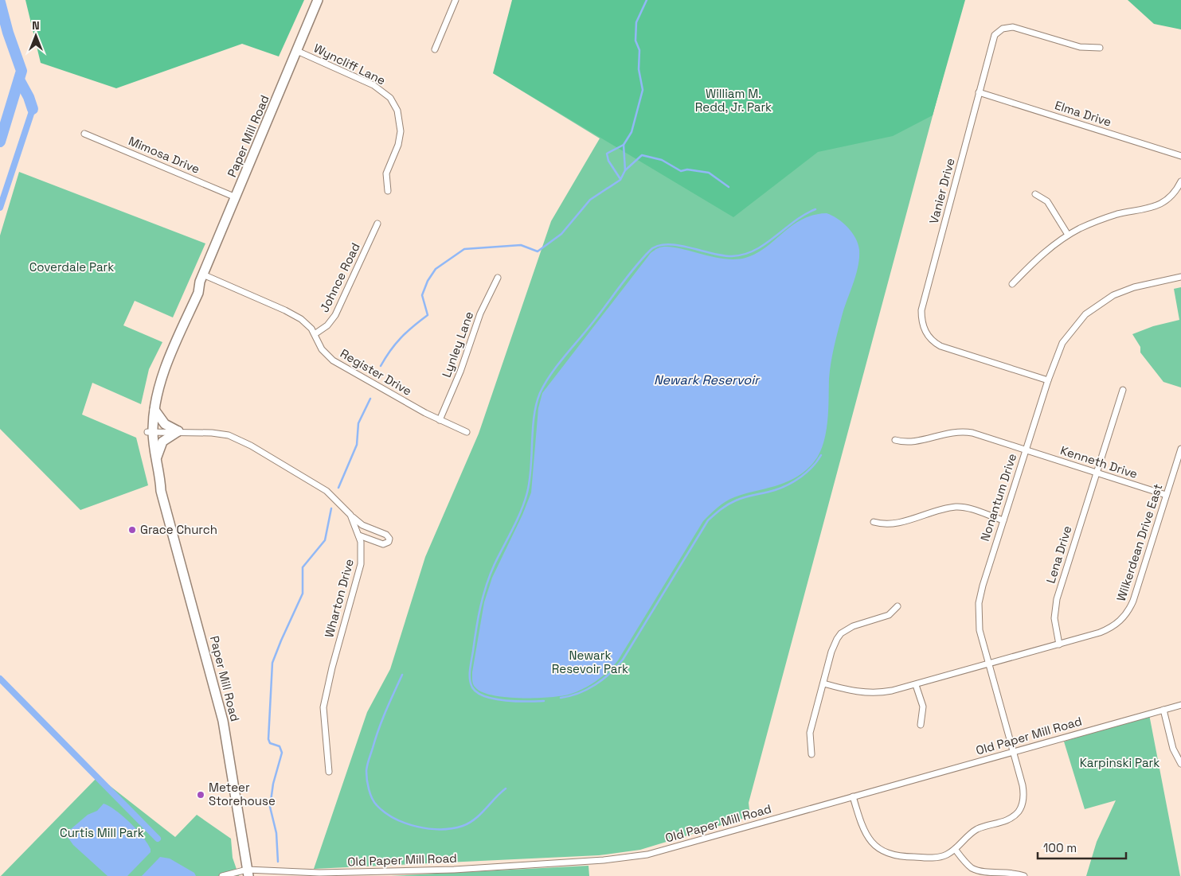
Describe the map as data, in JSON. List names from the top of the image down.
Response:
{
  "streets": {
    "main road": ["Paper Mill Road"],
    "street": [
      "Wyncliff Lane",
      "Elma Drive",
      "Mimosa Drive",
      "Vanier Drive",
      "Johnce Road",
      "Lynley Lane",
      "Register Drive",
      "Kenneth Drive",
      "Nonantum Drive",
      "Wilkerdean Drive East",
      "Lena Drive",
      "Wharton Drive",
      "Old Paper Mill Road"
    ]
  },
  "crossings": [
    ["Wyncliff Lane", "Paper Mill Road"],
    ["Elma Drive", "Vanier Drive"],
    ["Paper Mill Road", "Mimosa Drive"],
    ["Paper Mill Road", "Register Drive"],
    ["Paper Mill Road", "Wharton Drive"],
    ["Paper Mill Road", "Old Paper Mill Road"],
    ["Vanier Drive", "Nonantum Drive"],
    ["Johnce Road", "Register Drive"],
    ["Lynley Lane", "Register Drive"],
    ["Kenneth Drive", "Nonantum Drive"],
    ["Kenneth Drive", "Wilkerdean Drive East"],
    ["Kenneth Drive", "Lena Drive"],
    ["Nonantum Drive", "Wilkerdean Drive East"],
    ["Nonantum Drive", "Old Paper Mill Road"],
    ["Wilkerdean Drive East", "Lena Drive"]
  ],
  "water": ["Newark Reservoir"],
  "parks": [
    "William M. Redd, Jr. Park",
    "Coverdale Park",
    "Newark Resevoir Park",
    "Karpinski Park",
    "Curtis Mill Park"
  ],
  "places": ["Grace Church", "Meteer Storehouse"],
  "scale_bar": "100 m",
  "north": "top"
}
